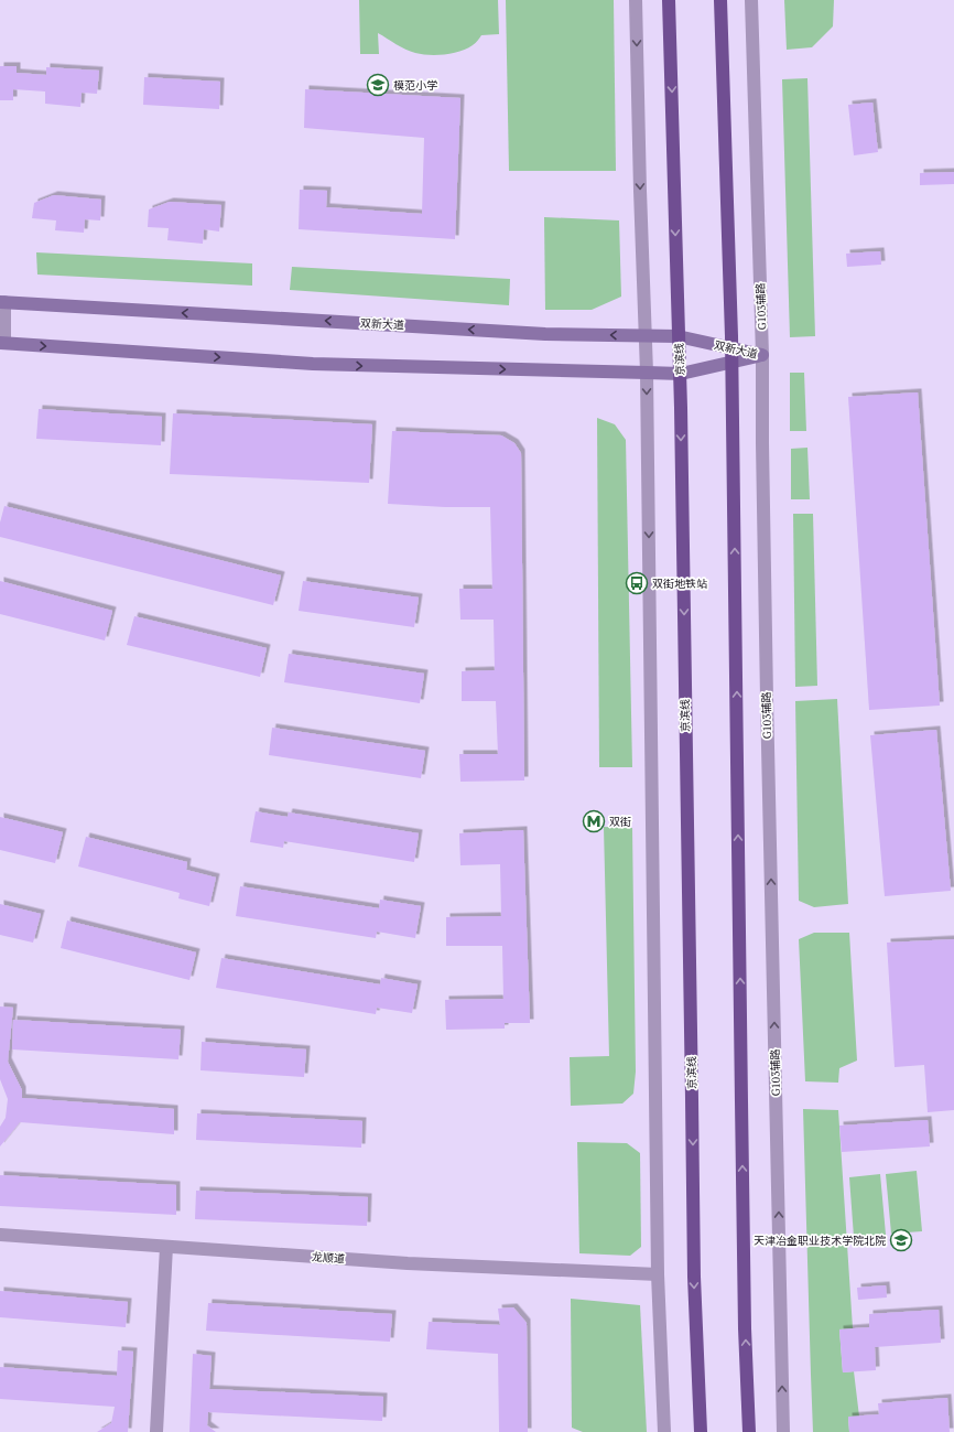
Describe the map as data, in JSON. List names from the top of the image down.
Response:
{
  "streets": {
    "highway": ["京滨线"],
    "main road": ["双新大道"],
    "street": ["G103辅路", "龙顺道"]
  },
  "crossings": [
    ["G103辅路", "双新大道"]
  ],
  "places": {
    "school or university": ["模范小学", "天津冶金职业技术学院北院"],
    "bus stop": ["双街地铁站"],
    "metro station": ["双街"]
  }
}
